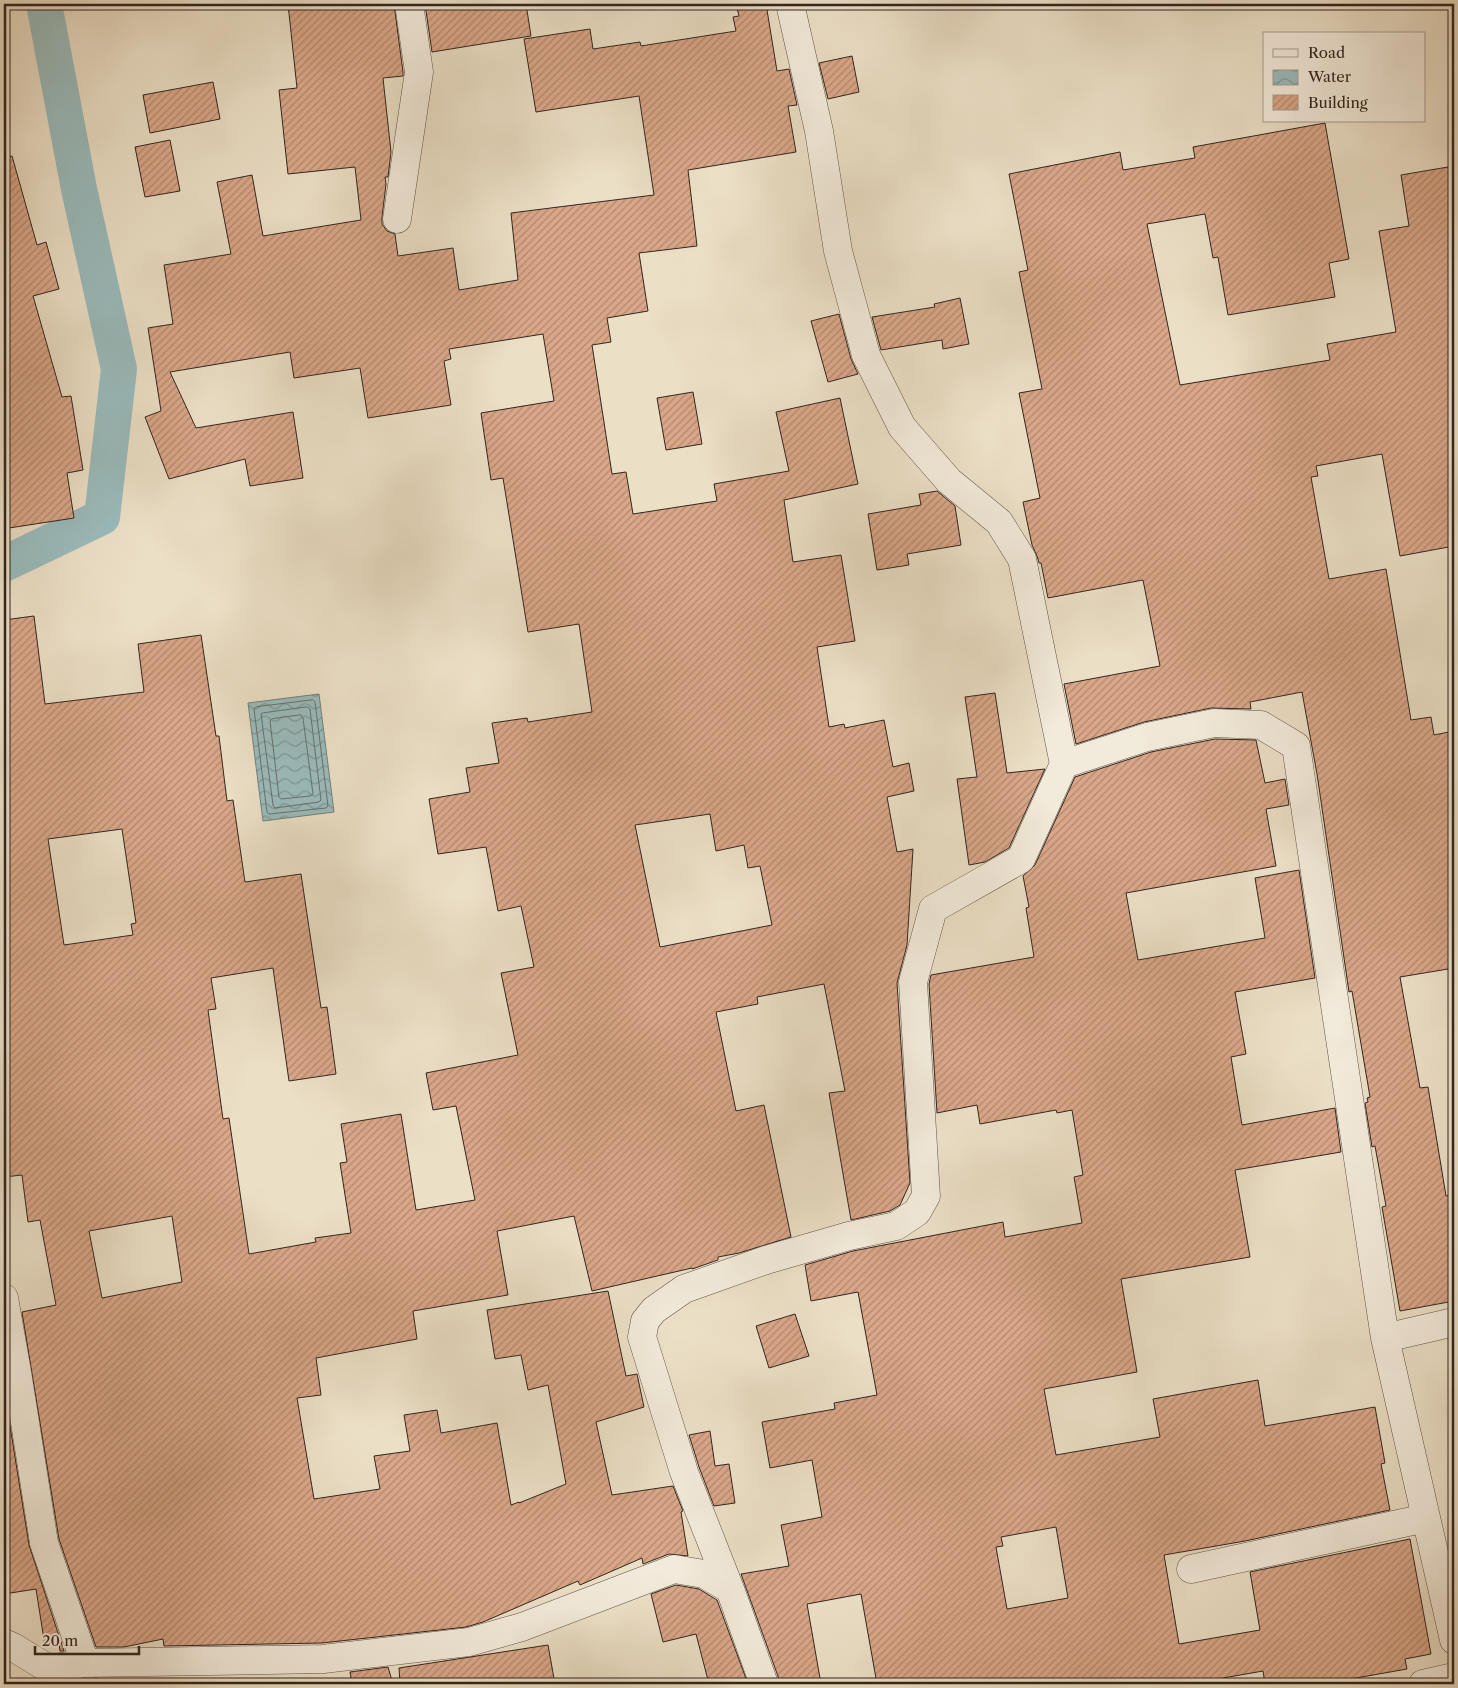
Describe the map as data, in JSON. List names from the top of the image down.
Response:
{
  "legend": ["Road", "Water", "Building"],
  "scale_bar": "20 m"
}
